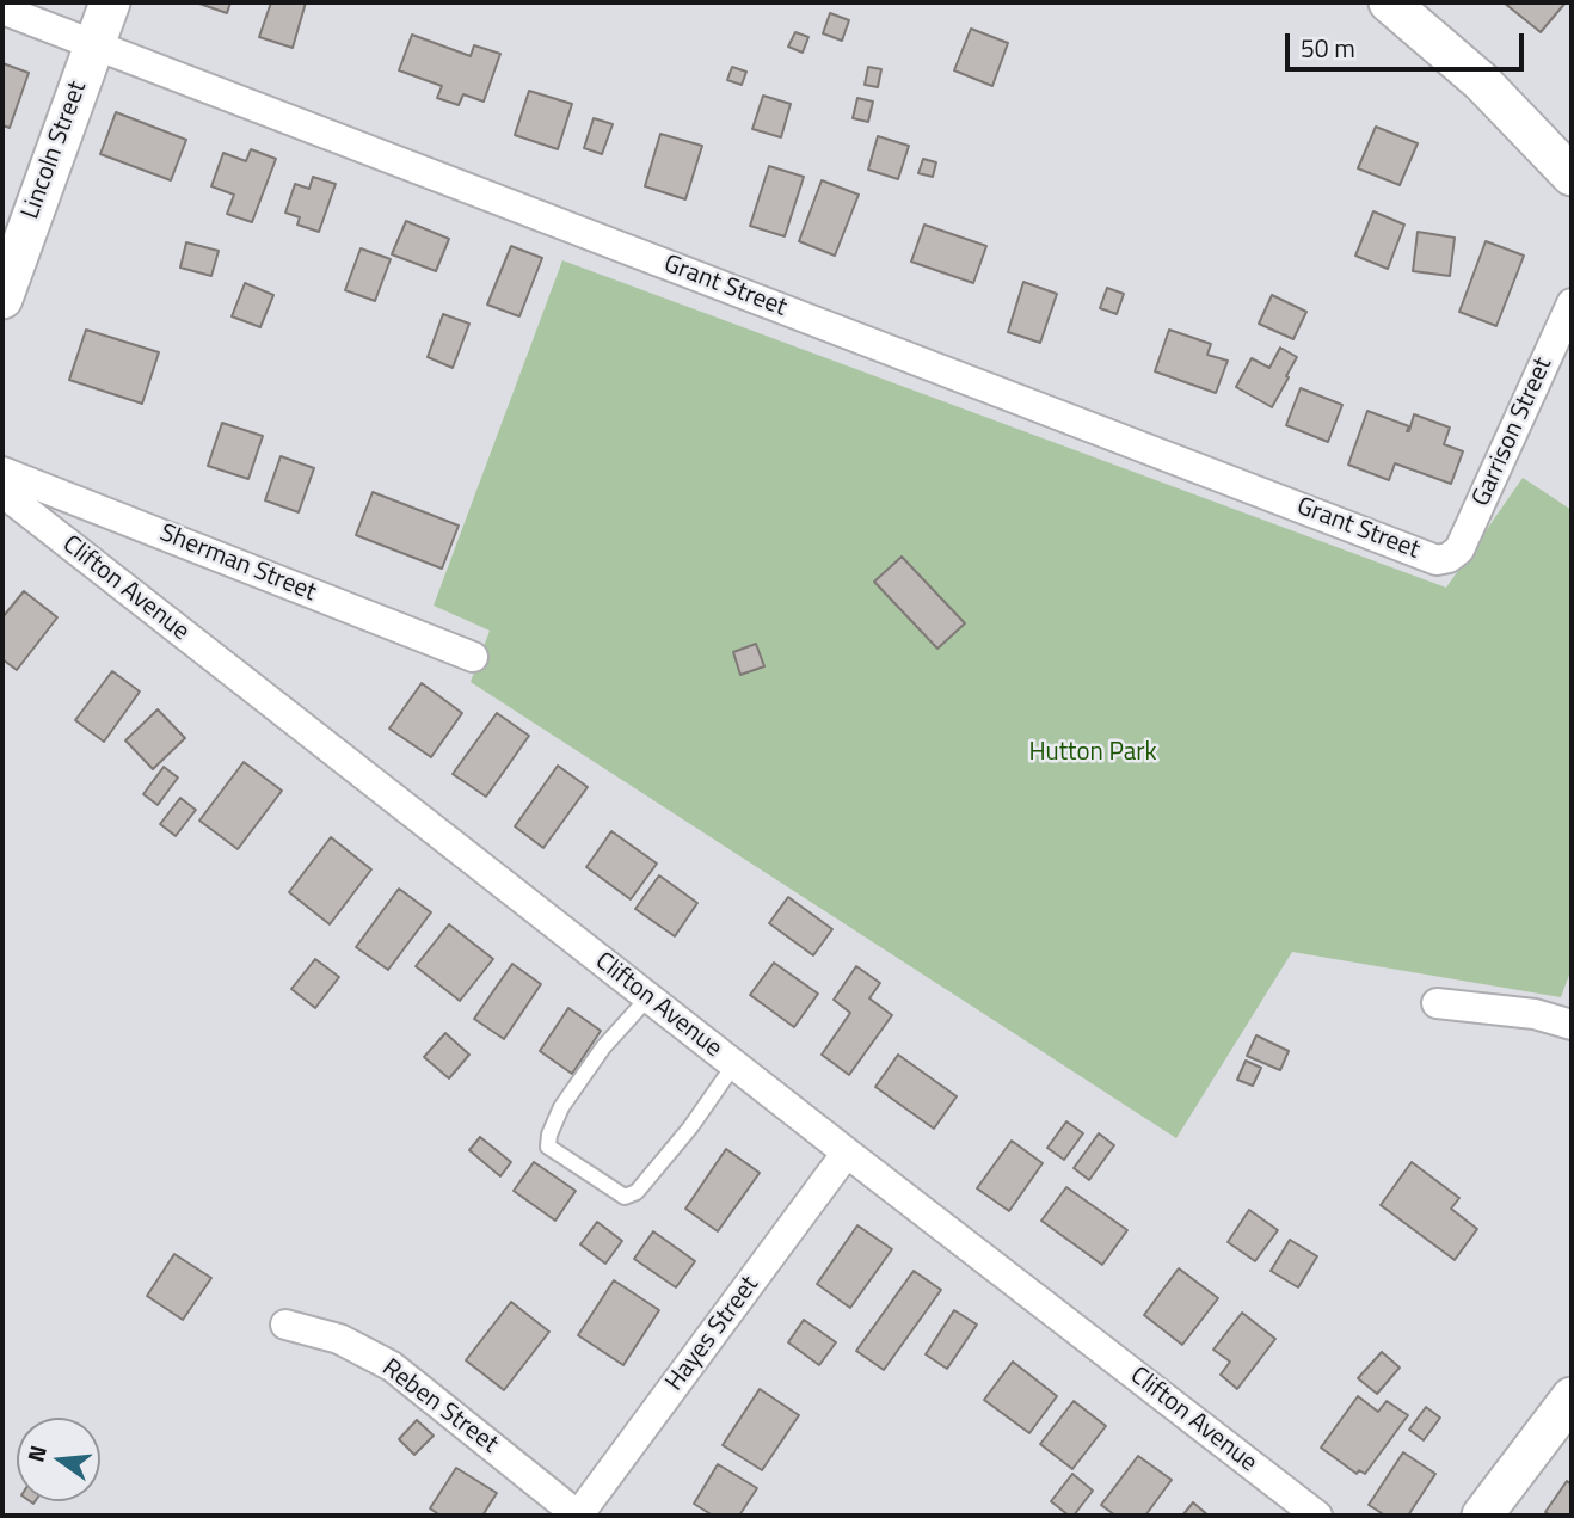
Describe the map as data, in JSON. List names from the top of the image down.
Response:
{
  "streets": {
    "street": [
      "Lincoln Street",
      "Grant Street",
      "Garrison Street",
      "Sherman Street",
      "Clifton Avenue",
      "Hayes Street",
      "Reben Street"
    ]
  },
  "crossings": [
    ["Lincoln Street", "Grant Street"],
    ["Grant Street", "Garrison Street"],
    ["Clifton Avenue", "Hayes Street"],
    ["Hayes Street", "Reben Street"]
  ],
  "parks": ["Hutton Park"],
  "scale_bar": "50 m",
  "north": "left"
}
